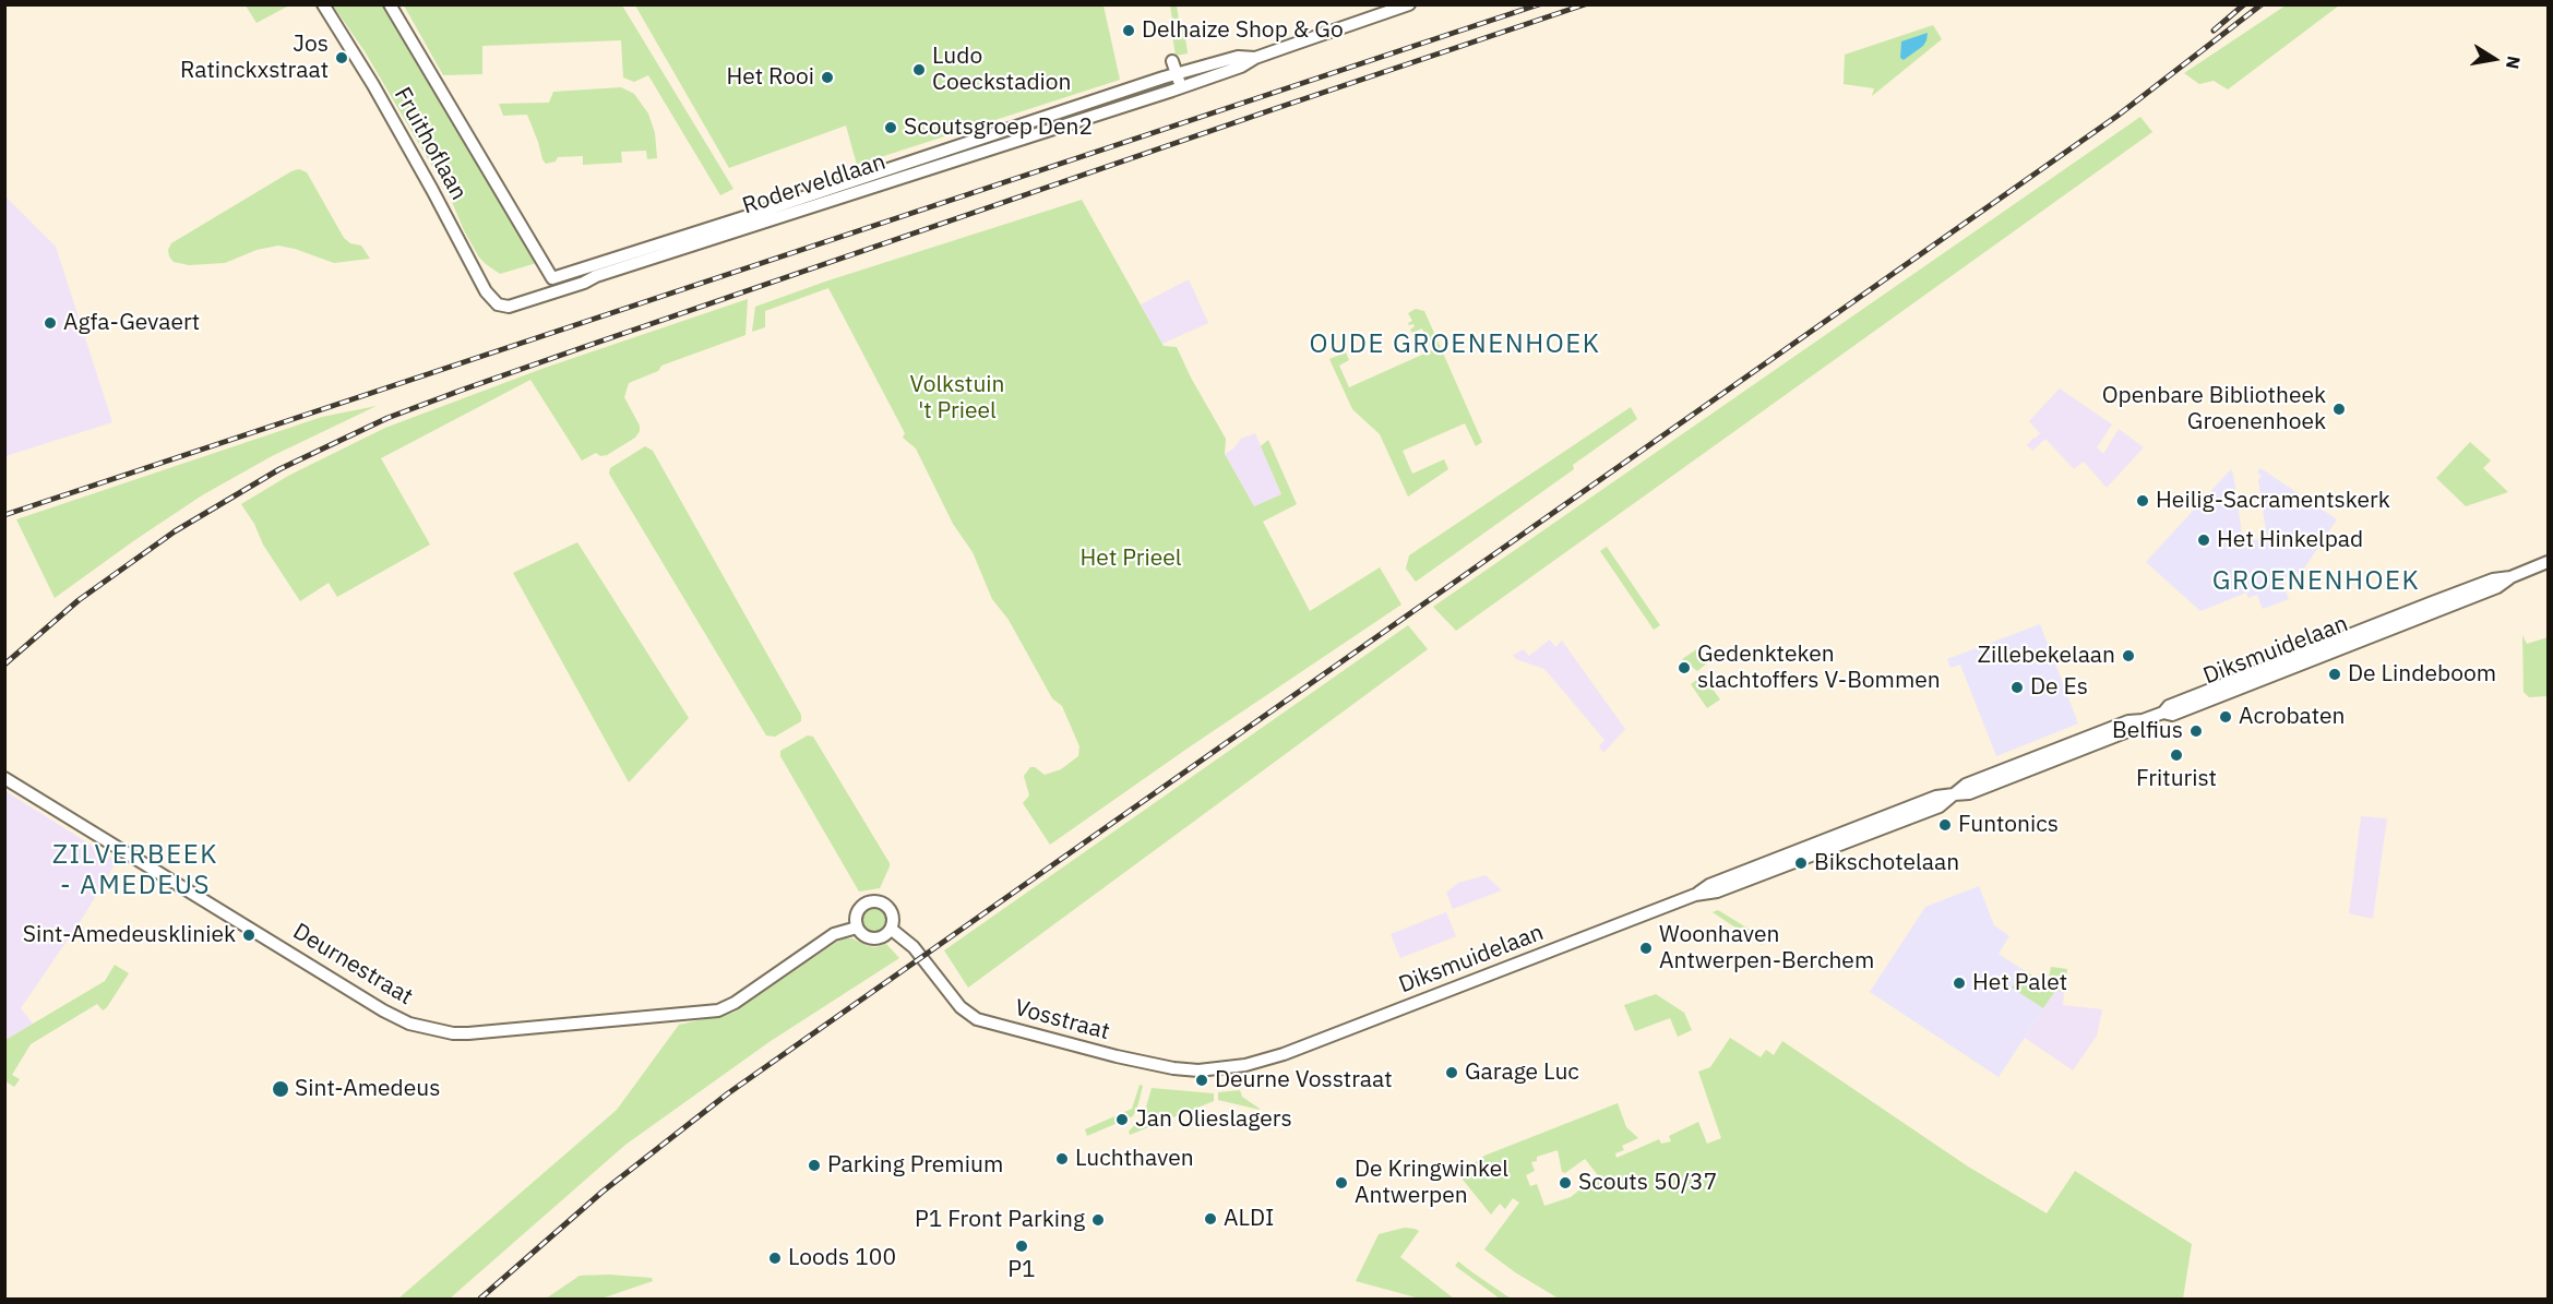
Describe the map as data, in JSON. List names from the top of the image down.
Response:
{
  "streets": {
    "street": [
      "Fruithoflaan",
      "Roderveldlaan",
      "Diksmuidelaan",
      "Deurnestraat",
      "Vosstraat"
    ]
  },
  "crossings": [
    ["Fruithoflaan", "Roderveldlaan"],
    ["Diksmuidelaan", "Vosstraat"],
    ["Deurnestraat", "Vosstraat"]
  ],
  "districts": ["OUDE GROENENHOEK", "GROENENHOEK", "ZILVERBEEK - AMEDEUS"],
  "parks": ["Volkstuin 't Prieel", "Het Prieel"],
  "places": [
    "Delhaize Shop & Go",
    "Jos Ratinckxstraat",
    "Ludo Coeckstadion",
    "Het Rooi",
    "Scoutsgroep Den2",
    "Agfa-Gevaert",
    "Openbare Bibliotheek Groenenhoek",
    "Heilig-Sacramentskerk",
    "Het Hinkelpad",
    "Zillebekelaan",
    "Gedenkteken slachtoffers V-Bommen",
    "De Lindeboom",
    "De Es",
    "Acrobaten",
    "Belfius",
    "Friturist",
    "Funtonics",
    "Bikschotelaan",
    "Sint-Amedeuskliniek",
    "Woonhaven Antwerpen-Berchem",
    "Het Palet",
    "Garage Luc",
    "Deurne Vosstraat",
    "Sint-Amedeus",
    "Jan Olieslagers",
    "Luchthaven",
    "Parking Premium",
    "De Kringwinkel Antwerpen",
    "Scouts 50/37",
    "ALDI",
    "P1 Front Parking",
    "P1",
    "Loods 100"
  ],
  "north": "right"
}
